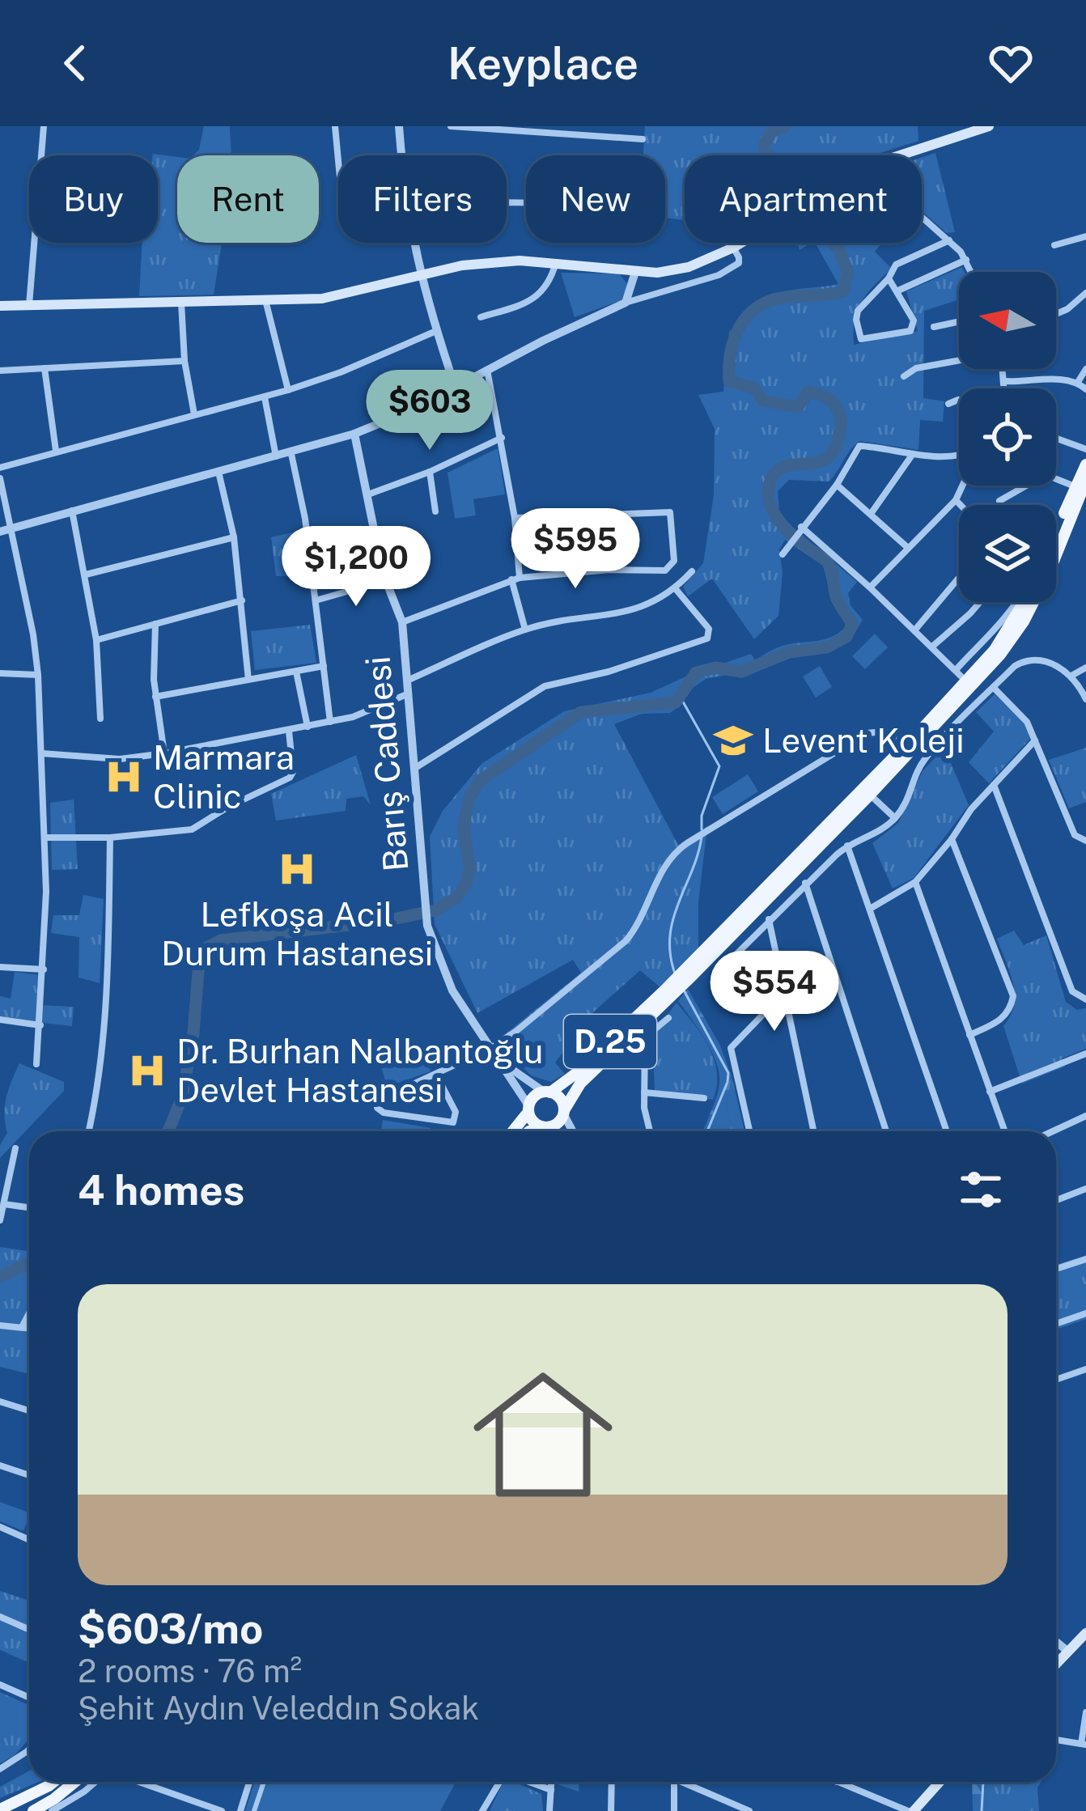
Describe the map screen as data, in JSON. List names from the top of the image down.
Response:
{
  "streets": {
    "main road": ["D.25"],
    "street": ["Barış Caddesi"]
  },
  "places": {
    "school or university": ["Levent Koleji"],
    "hospital": ["Marmara Clinic", "Lefkoşa Acil Durum Hastanesi", "Dr. Burhan Nalbantoğlu Devlet Hastanesi"]
  },
  "north": "left",
  "page": {
    "header": "Keyplace",
    "chip": [
      "Buy",
      "Rent",
      "Filters",
      "New",
      "Apartment"
    ],
    "price": [
      "$603",
      "$595",
      "$1,200",
      "$554"
    ],
    "heading": "4 homes",
    "list": [
      {
        "name": "$603/mo",
        "note": "2 rooms · 76 m² · Şehit Aydın Veleddın Sokak"
      }
    ]
  }
}
